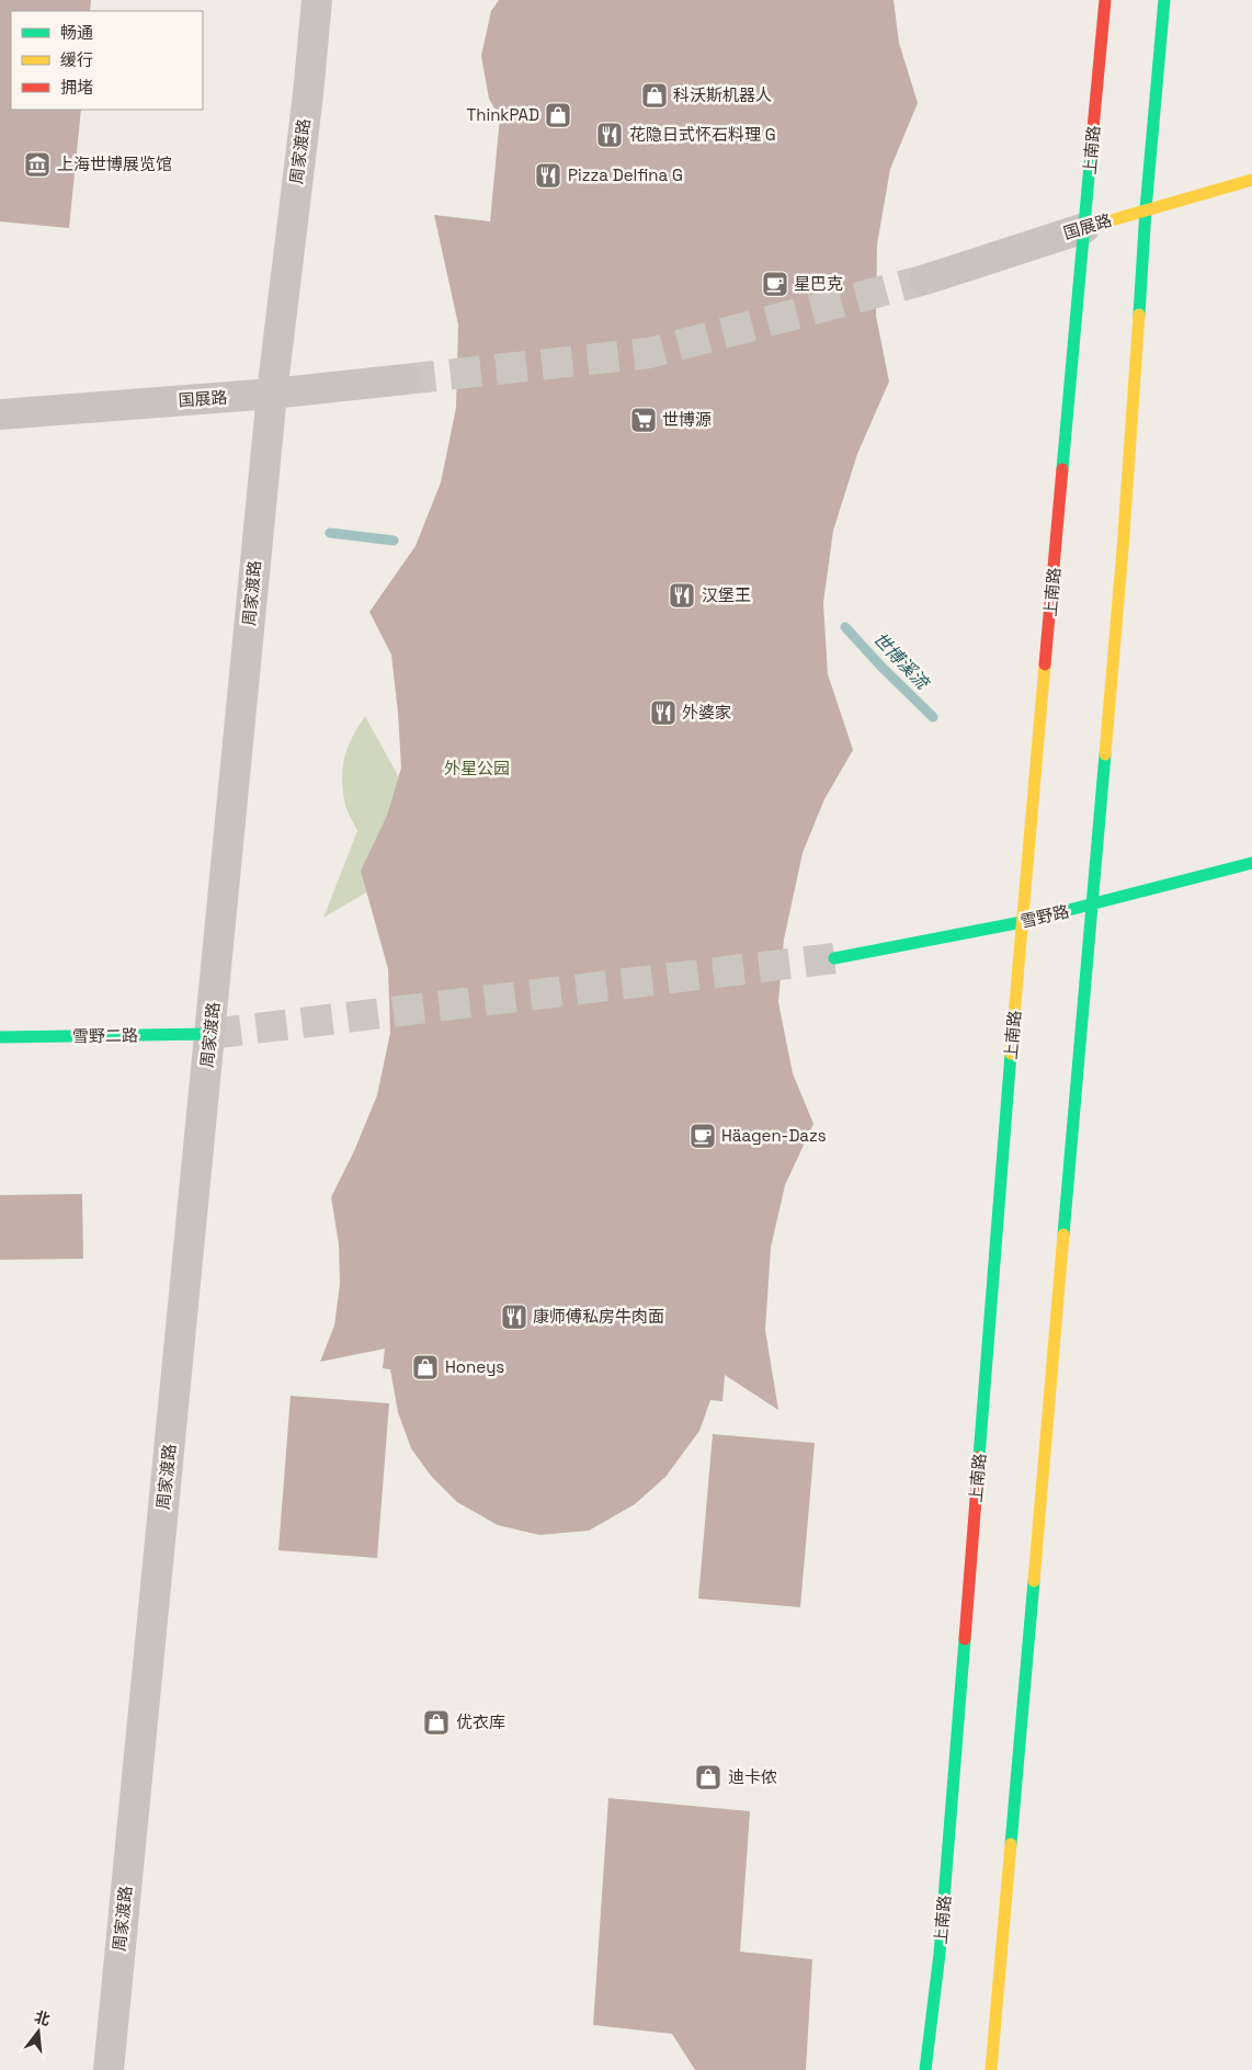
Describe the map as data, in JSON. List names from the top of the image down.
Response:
{
  "streets": {
    "main road": [
      "上南路",
      "国展路",
      "雪野路",
      "雪野二路"
    ],
    "street": ["周家渡路"]
  },
  "crossings": [
    ["上南路", "国展路"],
    ["上南路", "雪野路"],
    ["周家渡路", "国展路"],
    ["周家渡路", "雪野二路"]
  ],
  "water": ["世博溪流"],
  "parks": ["外星公园"],
  "places": {
    "shop": [
      "科沃斯机器人",
      "ThinkPAD",
      "Honeys",
      "优衣库",
      "迪卡侬"
    ],
    "restaurant": [
      "花隐日式怀石料理 G",
      "Pizza Delfina G",
      "汉堡王",
      "外婆家",
      "康师傅私房牛肉面"
    ],
    "museum": ["上海世博展览馆"],
    "cafe": ["星巴克", "Häagen-Dazs"],
    "supermarket": ["世博源"]
  },
  "legend": ["畅通", "缓行", "拥堵"],
  "north": "top"
}
